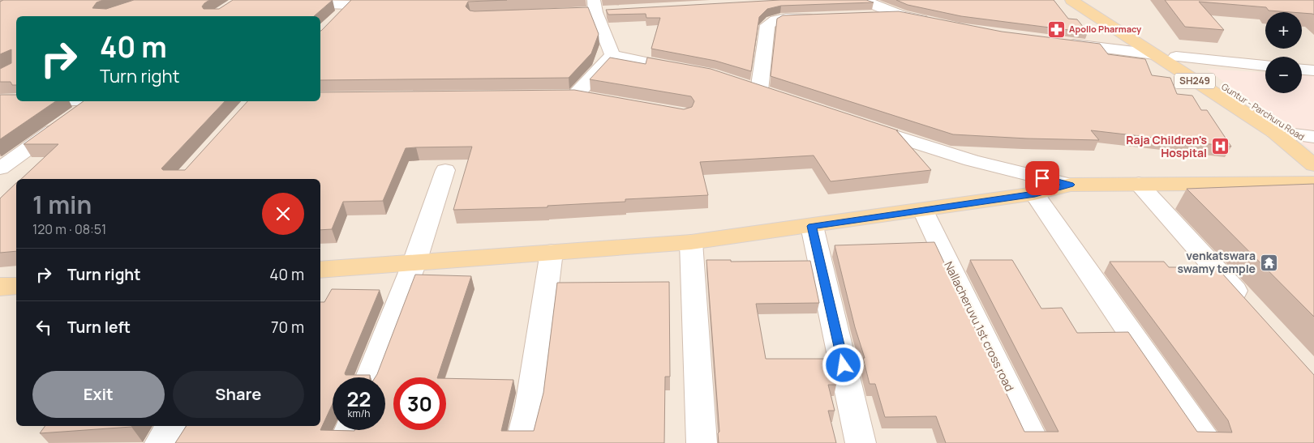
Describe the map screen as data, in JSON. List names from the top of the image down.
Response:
{
  "streets": {
    "main road": ["SH249", "Guntur - Parchuru Road"],
    "street": ["Nallacheruvu 1st cross road"]
  },
  "places": {
    "pharmacy": ["Apollo Pharmacy"],
    "hospital": ["Raja Children's Hospital"],
    "temple": ["venkatswara swamy temple"]
  },
  "page": {
    "map_buttons": ["+", "−"],
    "turn": ["40 m", "Turn right"],
    "heading": ["1 min", "120 m · 08:51"],
    "list": [
      {
        "name": "Turn right",
        "value": "40 m"
      },
      {
        "name": "Turn left",
        "value": "70 m"
      }
    ],
    "buttons": ["Exit", "Share"],
    "speed": "22 km/h",
    "limit": "30"
  }
}
